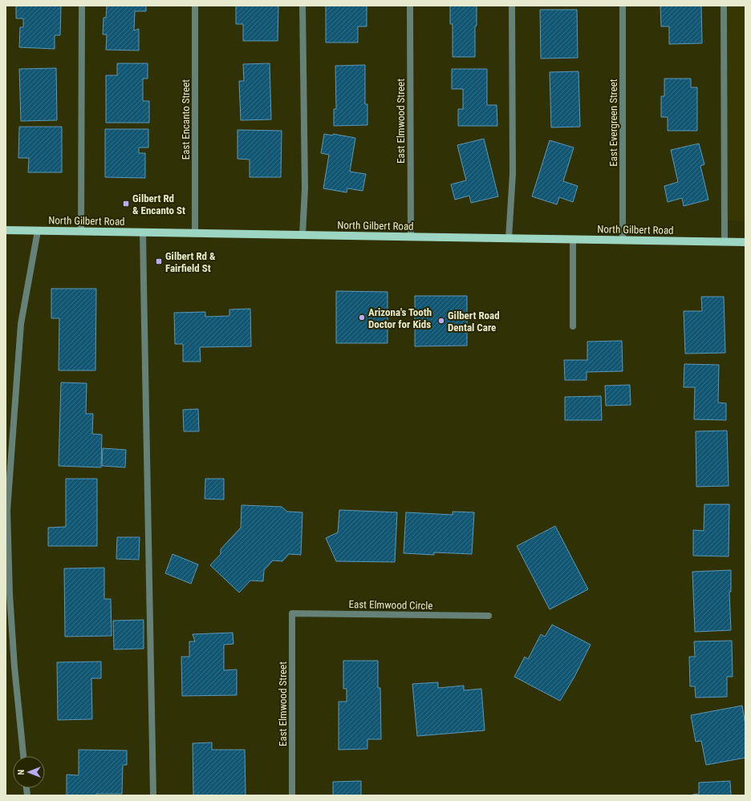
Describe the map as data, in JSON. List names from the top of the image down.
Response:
{
  "streets": {
    "main road": ["North Gilbert Road"],
    "street": [
      "East Encanto Street",
      "East Elmwood Street",
      "East Evergreen Street",
      "East Elmwood Circle"
    ]
  },
  "crossings": [
    ["East Encanto Street", "North Gilbert Road"],
    ["East Elmwood Street", "North Gilbert Road"],
    ["East Elmwood Street", "East Elmwood Circle"],
    ["East Evergreen Street", "North Gilbert Road"]
  ],
  "places": {
    "transit": ["Gilbert Rd & Encanto St", "Gilbert Rd & Fairfield St"],
    "other": ["Arizona's Tooth Doctor for Kids", "Gilbert Road Dental Care"]
  },
  "north": "left"
}
